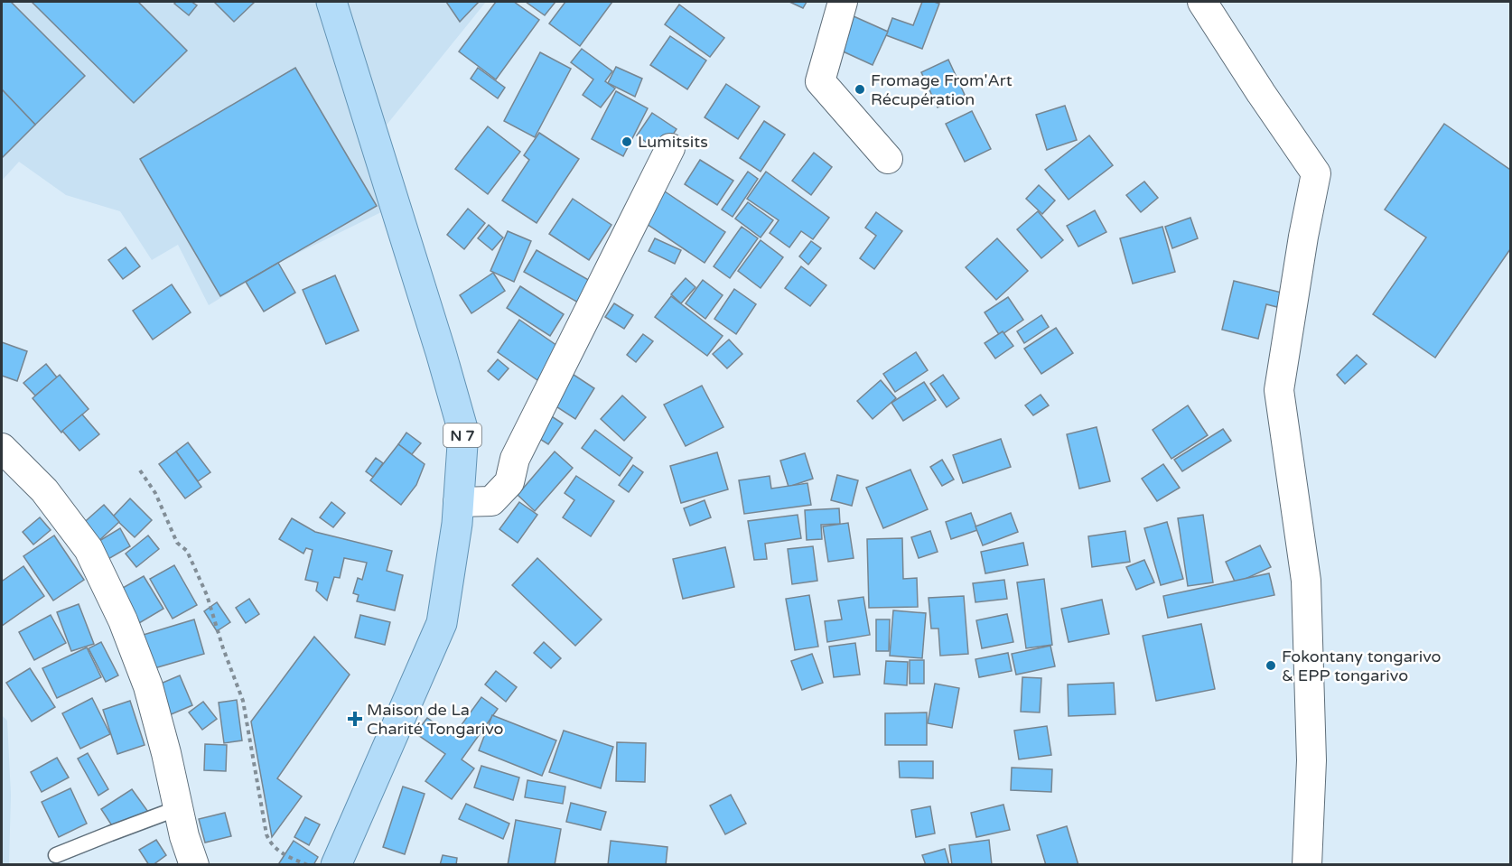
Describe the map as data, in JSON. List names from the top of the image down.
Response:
{
  "streets": {
    "main road": ["N 7"]
  },
  "places": {
    "other": ["Fromage From'Art Récupération", "Lumitsits", "Fokontany tongarivo & EPP tongarivo"],
    "health": ["Maison de La Charité Tongarivo"]
  }
}
